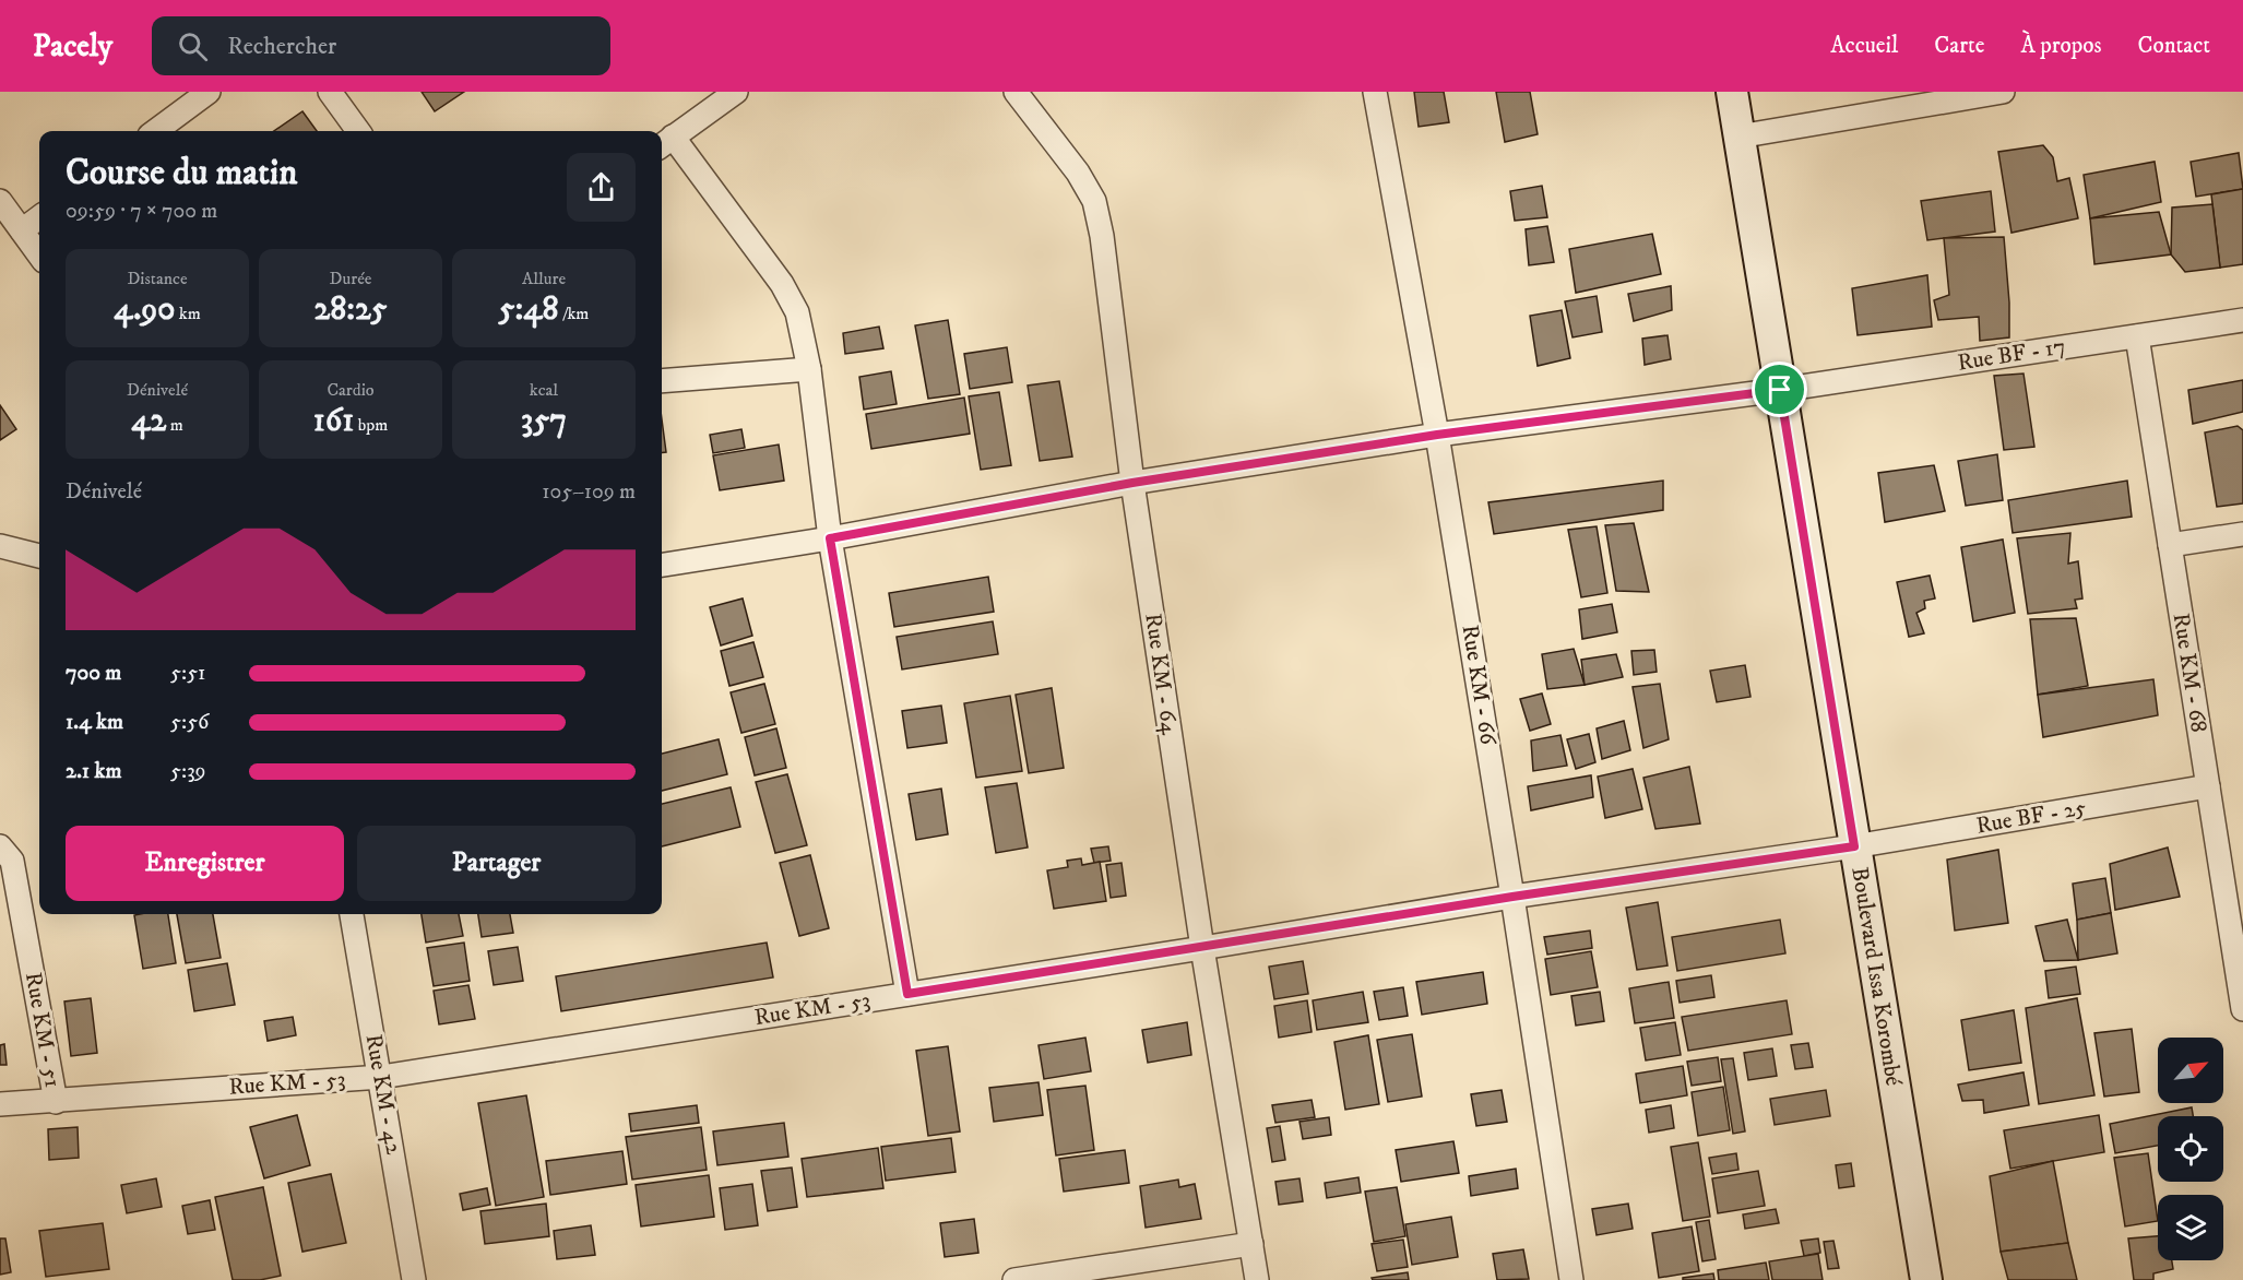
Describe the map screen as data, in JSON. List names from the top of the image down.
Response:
{
  "streets": {
    "street": [
      "Rue BF - 17",
      "Rue KM - 68",
      "Rue KM - 64",
      "Rue KM - 66",
      "Rue BF - 25",
      "Boulevard Issa Korombé",
      "Rue KM - 53",
      "Rue KM - 51",
      "Rue KM - 42"
    ]
  },
  "crossings": [
    ["Rue BF - 17", "Rue KM - 68"],
    ["Rue BF - 17", "Rue KM - 64"],
    ["Rue BF - 17", "Rue KM - 66"],
    ["Rue BF - 17", "Boulevard Issa Korombé"],
    ["Rue KM - 68", "Rue BF - 25"],
    ["Rue KM - 64", "Rue KM - 53"],
    ["Rue KM - 66", "Rue KM - 53"],
    ["Rue BF - 25", "Boulevard Issa Korombé"],
    ["Rue BF - 25", "Rue KM - 53"],
    ["Boulevard Issa Korombé", "Rue KM - 53"],
    ["Rue KM - 53", "Rue KM - 51"],
    ["Rue KM - 53", "Rue KM - 42"]
  ],
  "north": "top right",
  "page": {
    "header": "Pacely",
    "search": "Rechercher",
    "nav": [
      "Accueil",
      "Carte",
      "À propos",
      "Contact"
    ],
    "heading": ["Course du matin", "09:59 · 7 × 700 m"],
    "stats": [
      ["Distance", "4.90 km"],
      ["Durée", "28:25"],
      ["Allure", "5:48 /km"],
      ["Dénivelé", "42 m"],
      ["Cardio", "161 bpm"],
      ["kcal", "357"]
    ],
    "chart": ["Dénivelé", "105–109 m"],
    "list": [
      {
        "name": "700 m",
        "note": "5:51"
      },
      {
        "name": "1.4 km",
        "note": "5:56"
      },
      {
        "name": "2.1 km",
        "note": "5:39"
      }
    ],
    "buttons": ["Enregistrer", "Partager"]
  }
}
